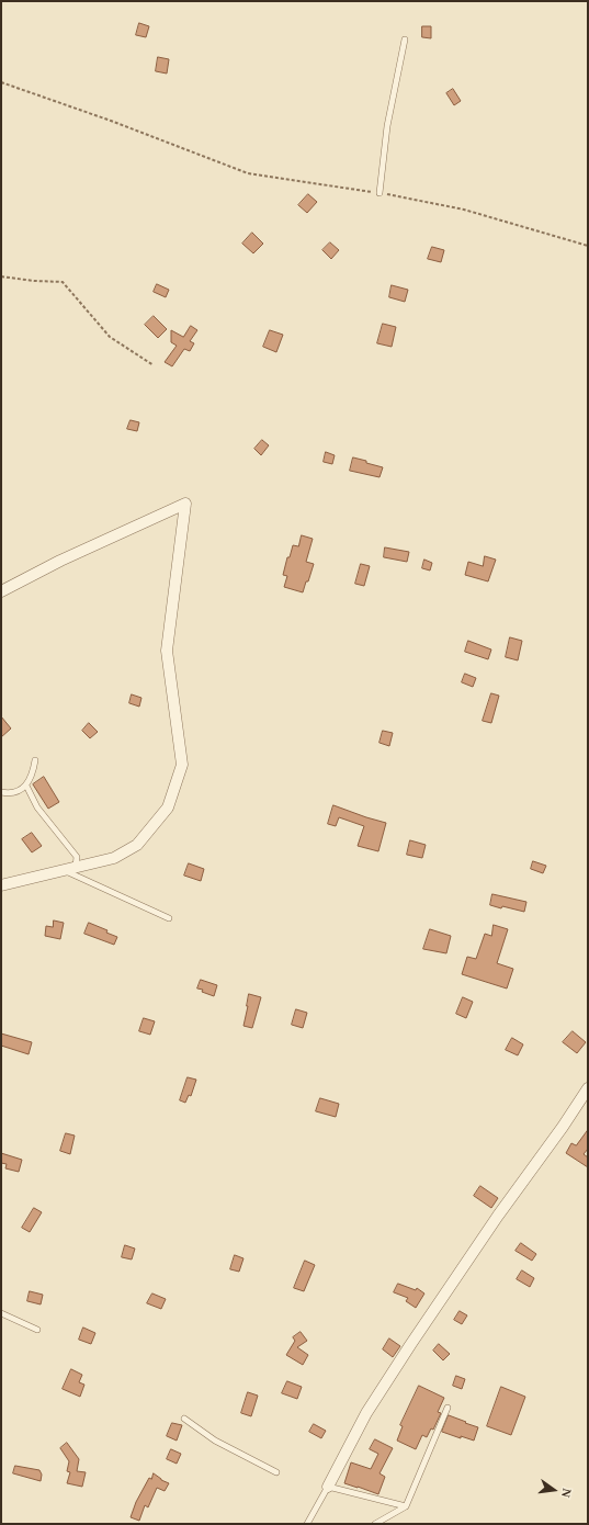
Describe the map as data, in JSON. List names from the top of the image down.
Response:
{
  "north": "right"
}
